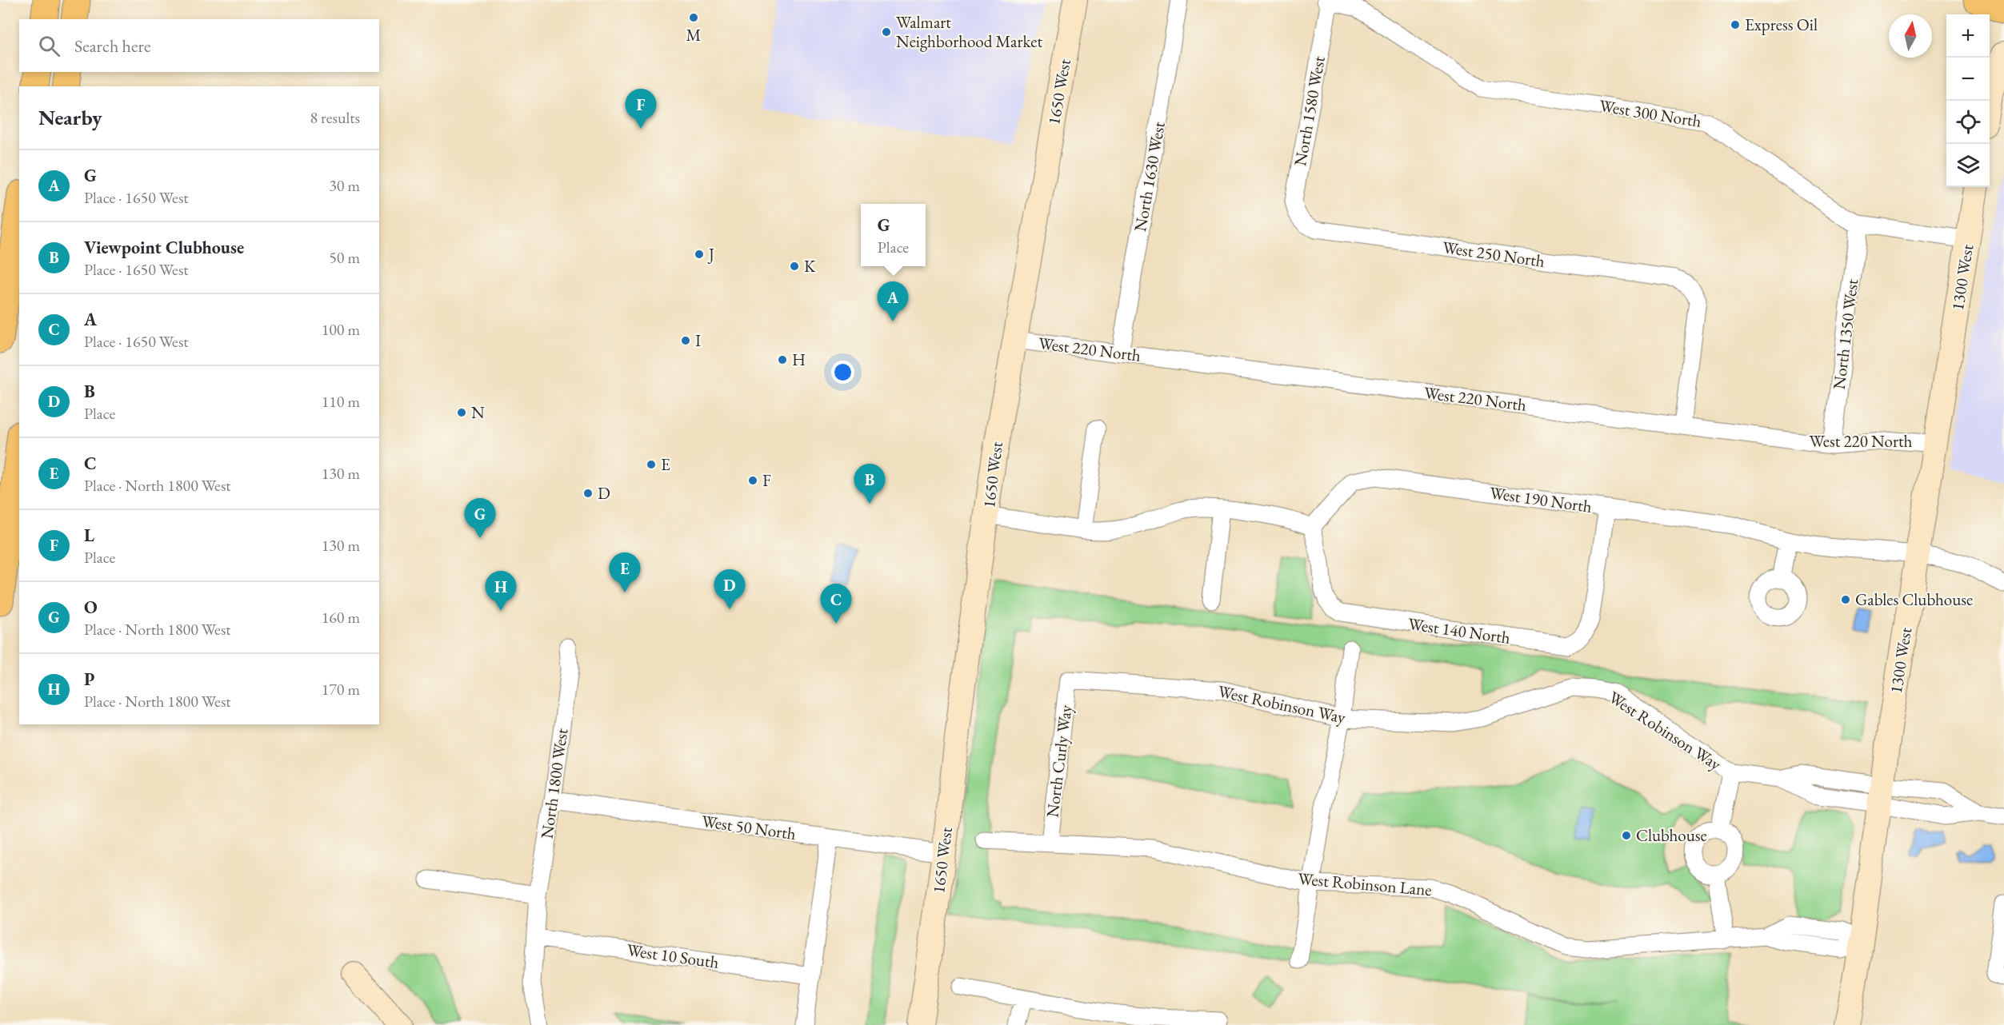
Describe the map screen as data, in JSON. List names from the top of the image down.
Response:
{
  "streets": {
    "street": [
      "1650 West",
      "North 1580 West",
      "West 300 North",
      "North 1630 West",
      "West 250 North",
      "1300 West",
      "North 1350 West",
      "West 220 North",
      "West 190 North",
      "West 140 North",
      "West Robinson Way",
      "North Curly Way",
      "North 1800 West",
      "West 50 North",
      "West Robinson Lane",
      "West 10 South"
    ]
  },
  "crossings": [
    ["1650 West", "West 220 North"],
    ["1650 West", "West 50 North"],
    ["North 1580 West", "West 300 North"],
    ["North 1580 West", "West 250 North"],
    ["West 300 North", "1300 West"],
    ["West 300 North", "North 1350 West"],
    ["North 1630 West", "West 220 North"],
    ["West 250 North", "West 220 North"],
    ["1300 West", "West 220 North"],
    ["1300 West", "West 190 North"],
    ["1300 West", "West Robinson Way"],
    ["1300 West", "West Robinson Lane"],
    ["North 1350 West", "West 220 North"],
    ["West 190 North", "West 140 North"],
    ["West Robinson Way", "North Curly Way"],
    ["North Curly Way", "West Robinson Lane"],
    ["North 1800 West", "West 50 North"],
    ["North 1800 West", "West 10 South"]
  ],
  "places": [
    "M",
    "Express Oil",
    "Walmart Neighborhood Market",
    "J",
    "K",
    "I",
    "H",
    "N",
    "E",
    "F",
    "D",
    "Gables Clubhouse",
    "Clubhouse"
  ],
  "north": "top",
  "page": {
    "map_buttons": ["+", "−"],
    "search": "Search here",
    "heading": ["Nearby", "8 results"],
    "pins": [
      "F",
      "A",
      "B",
      "G",
      "E",
      "D",
      "H",
      "C"
    ],
    "list": [
      {
        "mark": "A",
        "name": "G",
        "note": "Place · 1650 West",
        "value": "30 m"
      },
      {
        "mark": "B",
        "name": "Viewpoint Clubhouse",
        "note": "Place · 1650 West",
        "value": "50 m"
      },
      {
        "mark": "C",
        "name": "A",
        "note": "Place · 1650 West",
        "value": "100 m"
      },
      {
        "mark": "D",
        "name": "B",
        "note": "Place",
        "value": "110 m"
      },
      {
        "mark": "E",
        "name": "C",
        "note": "Place · North 1800 West",
        "value": "130 m"
      },
      {
        "mark": "F",
        "name": "L",
        "note": "Place",
        "value": "130 m"
      },
      {
        "mark": "G",
        "name": "O",
        "note": "Place · North 1800 West",
        "value": "160 m"
      },
      {
        "mark": "H",
        "name": "P",
        "note": "Place · North 1800 West",
        "value": "170 m"
      }
    ],
    "popup": ["G", "Place"]
  }
}
